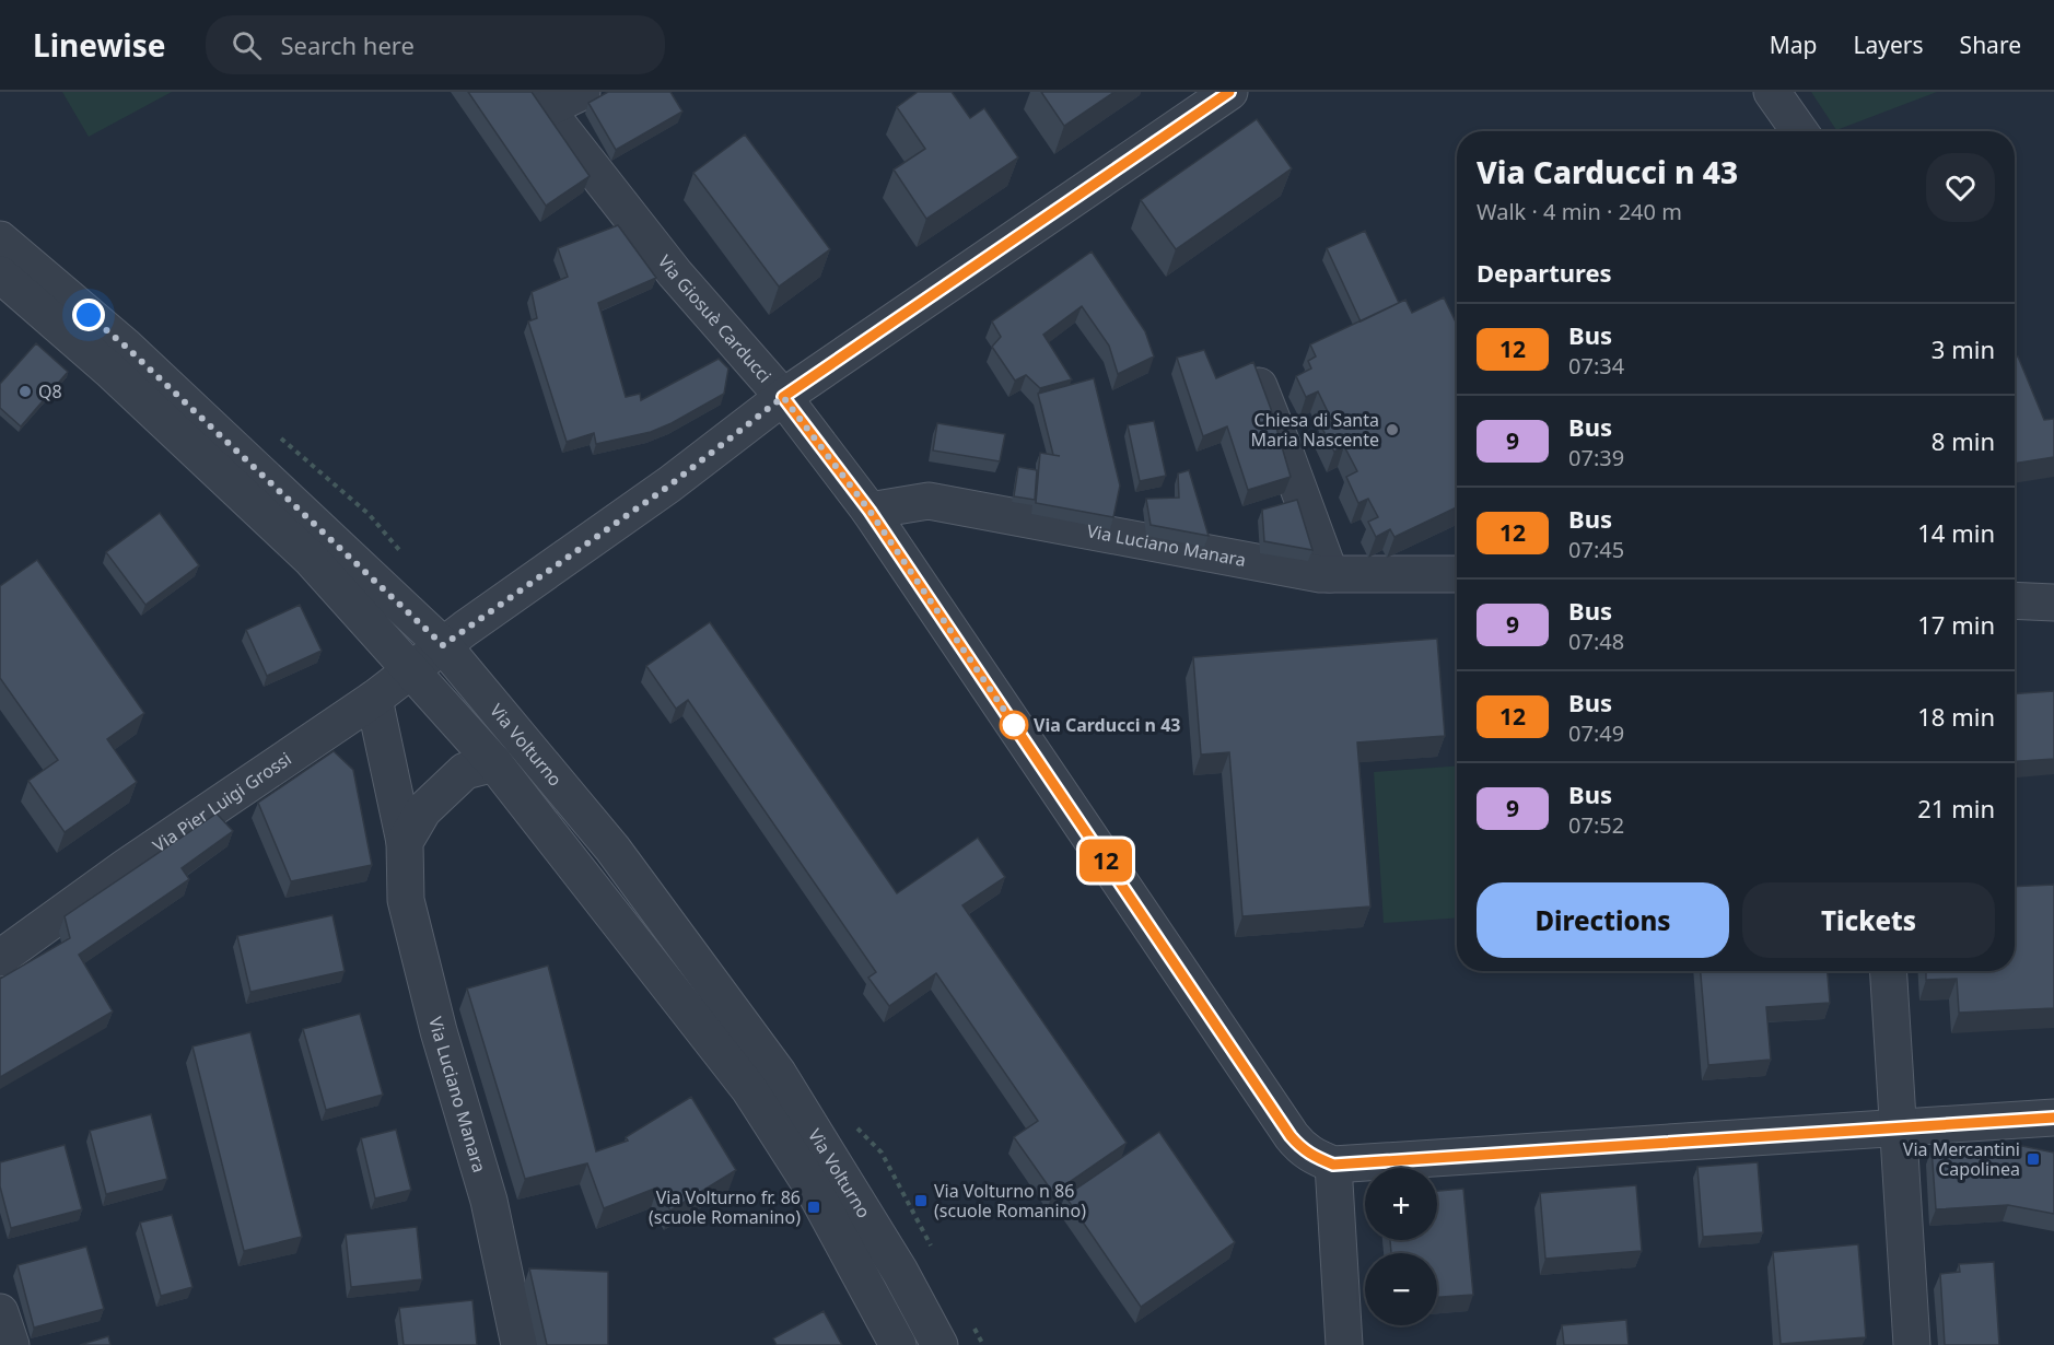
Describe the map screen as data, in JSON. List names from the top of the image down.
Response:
{
  "streets": {
    "street": [
      "Via Giosuè Carducci",
      "Via Luciano Manara",
      "Via Volturno",
      "Via Pier Luigi Grossi"
    ]
  },
  "crossings": [
    ["Via Giosuè Carducci", "Via Luciano Manara"],
    ["Via Giosuè Carducci", "Via Pier Luigi Grossi"],
    ["Via Luciano Manara", "Via Pier Luigi Grossi"],
    ["Via Volturno", "Via Pier Luigi Grossi"]
  ],
  "places": {
    "other": ["Q8", "Chiesa di Santa Maria Nascente", "Via Carducci n 43"],
    "transit": ["Via Mercantini Capolinea", "Via Volturno n 86 (scuole Romanino)", "Via Volturno fr. 86 (scuole Romanino)"]
  },
  "lines": ["bus line 12"],
  "page": {
    "header": "Linewise",
    "search": "Search here",
    "nav": ["Map", "Layers", "Share"],
    "on_map": "12",
    "heading": [
      ["Via Carducci n 43", "Walk · 4 min · 240 m"],
      "Departures"
    ],
    "list": [
      {
        "mark": "12",
        "name": "Bus",
        "note": "07:34",
        "value": "3 min"
      },
      {
        "mark": "9",
        "name": "Bus",
        "note": "07:39",
        "value": "8 min"
      },
      {
        "mark": "12",
        "name": "Bus",
        "note": "07:45",
        "value": "14 min"
      },
      {
        "mark": "9",
        "name": "Bus",
        "note": "07:48",
        "value": "17 min"
      },
      {
        "mark": "12",
        "name": "Bus",
        "note": "07:49",
        "value": "18 min"
      },
      {
        "mark": "9",
        "name": "Bus",
        "note": "07:52",
        "value": "21 min"
      }
    ],
    "buttons": ["Directions", "Tickets"],
    "map_buttons": ["+", "−"]
  }
}
